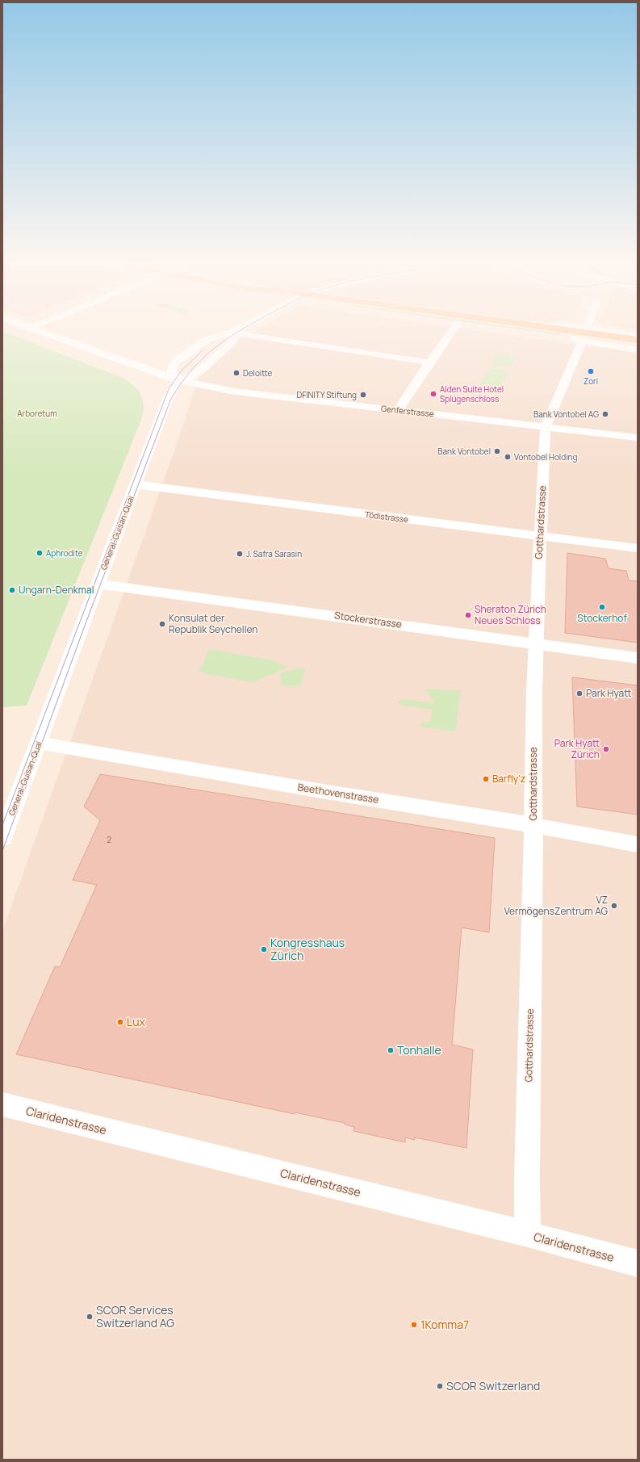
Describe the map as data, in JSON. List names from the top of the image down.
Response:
{
  "streets": {
    "main road": ["General-Guisan-Quai", "Stockerstrasse"],
    "street": [
      "Genferstrasse",
      "Tödistrasse",
      "Gotthardstrasse",
      "Beethovenstrasse",
      "Claridenstrasse"
    ]
  },
  "crossings": [
    ["Genferstrasse", "Gotthardstrasse"],
    ["Genferstrasse", "General-Guisan-Quai"],
    ["Tödistrasse", "Gotthardstrasse"],
    ["Tödistrasse", "General-Guisan-Quai"],
    ["Gotthardstrasse", "Stockerstrasse"],
    ["Gotthardstrasse", "Beethovenstrasse"],
    ["Gotthardstrasse", "Claridenstrasse"],
    ["General-Guisan-Quai", "Stockerstrasse"],
    ["General-Guisan-Quai", "Beethovenstrasse"]
  ],
  "parks": ["Arboretum"],
  "places": [
    "Zori",
    "Deloitte",
    "Alden Suite Hotel Splügenschloss",
    "DFINITY Stiftung",
    "Bank Vontobel AG",
    "Bank Vontobel",
    "Vontobel Holding",
    "Aphrodite",
    "J. Safra Sarasin",
    "Ungarn-Denkmal",
    "Stockerhof",
    "Sheraton Zürich Neues Schloss",
    "Konsulat der Republik Seychellen",
    "Park Hyatt",
    "Park Hyatt Zürich",
    "Barfly'z",
    "VZ VermögensZentrum AG",
    "Kongresshaus Zürich",
    "Lux",
    "Tonhalle",
    "SCOR Services Switzerland AG",
    "1Komma7",
    "SCOR Switzerland"
  ],
  "house_numbers": ["2"]
}
